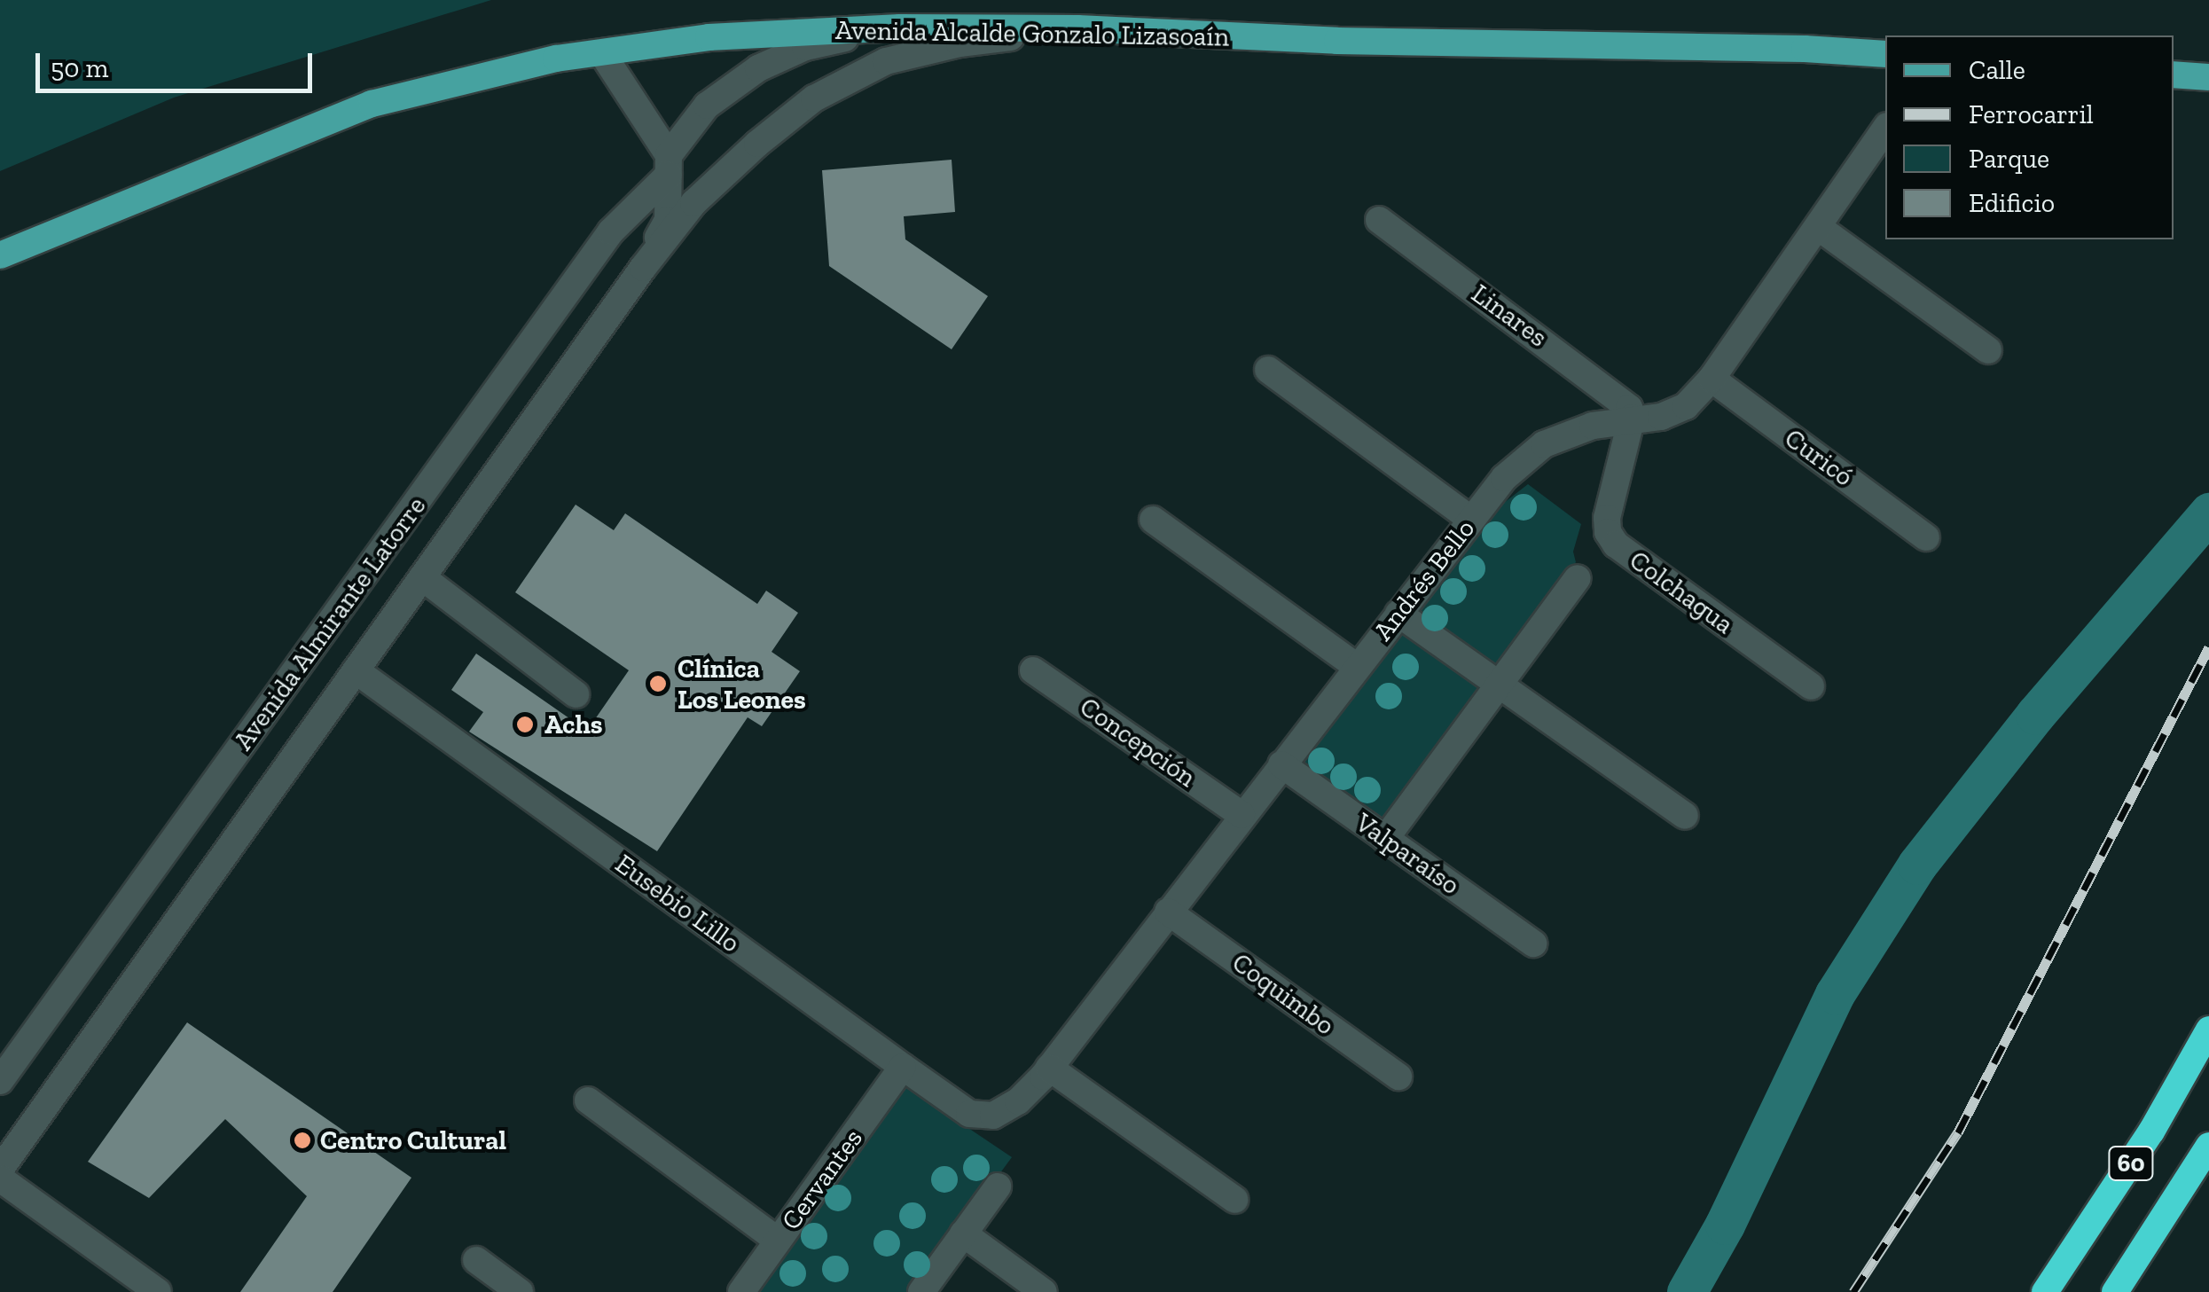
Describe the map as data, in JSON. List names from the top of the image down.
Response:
{
  "streets": {
    "highway": ["60"],
    "main road": ["Avenida Alcalde Gonzalo Lizasoaín"],
    "street": [
      "Linares",
      "Curicó",
      "Andrés Bello",
      "Colchagua",
      "Avenida Almirante Latorre",
      "Concepción",
      "Valparaíso",
      "Eusebio Lillo",
      "Coquimbo",
      "Cervantes"
    ]
  },
  "crossings": [
    ["Avenida Alcalde Gonzalo Lizasoaín", "Avenida Almirante Latorre"],
    ["Linares", "Andrés Bello"],
    ["Linares", "Colchagua"],
    ["Curicó", "Andrés Bello"],
    ["Andrés Bello", "Colchagua"],
    ["Andrés Bello", "Concepción"],
    ["Andrés Bello", "Valparaíso"],
    ["Andrés Bello", "Eusebio Lillo"],
    ["Andrés Bello", "Coquimbo"],
    ["Avenida Almirante Latorre", "Eusebio Lillo"],
    ["Eusebio Lillo", "Cervantes"]
  ],
  "places": ["Clínica Los Leones", "Achs", "Centro Cultural"],
  "legend": [
    "Calle",
    "Ferrocarril",
    "Parque",
    "Edificio"
  ],
  "scale_bar": "50 m"
}
